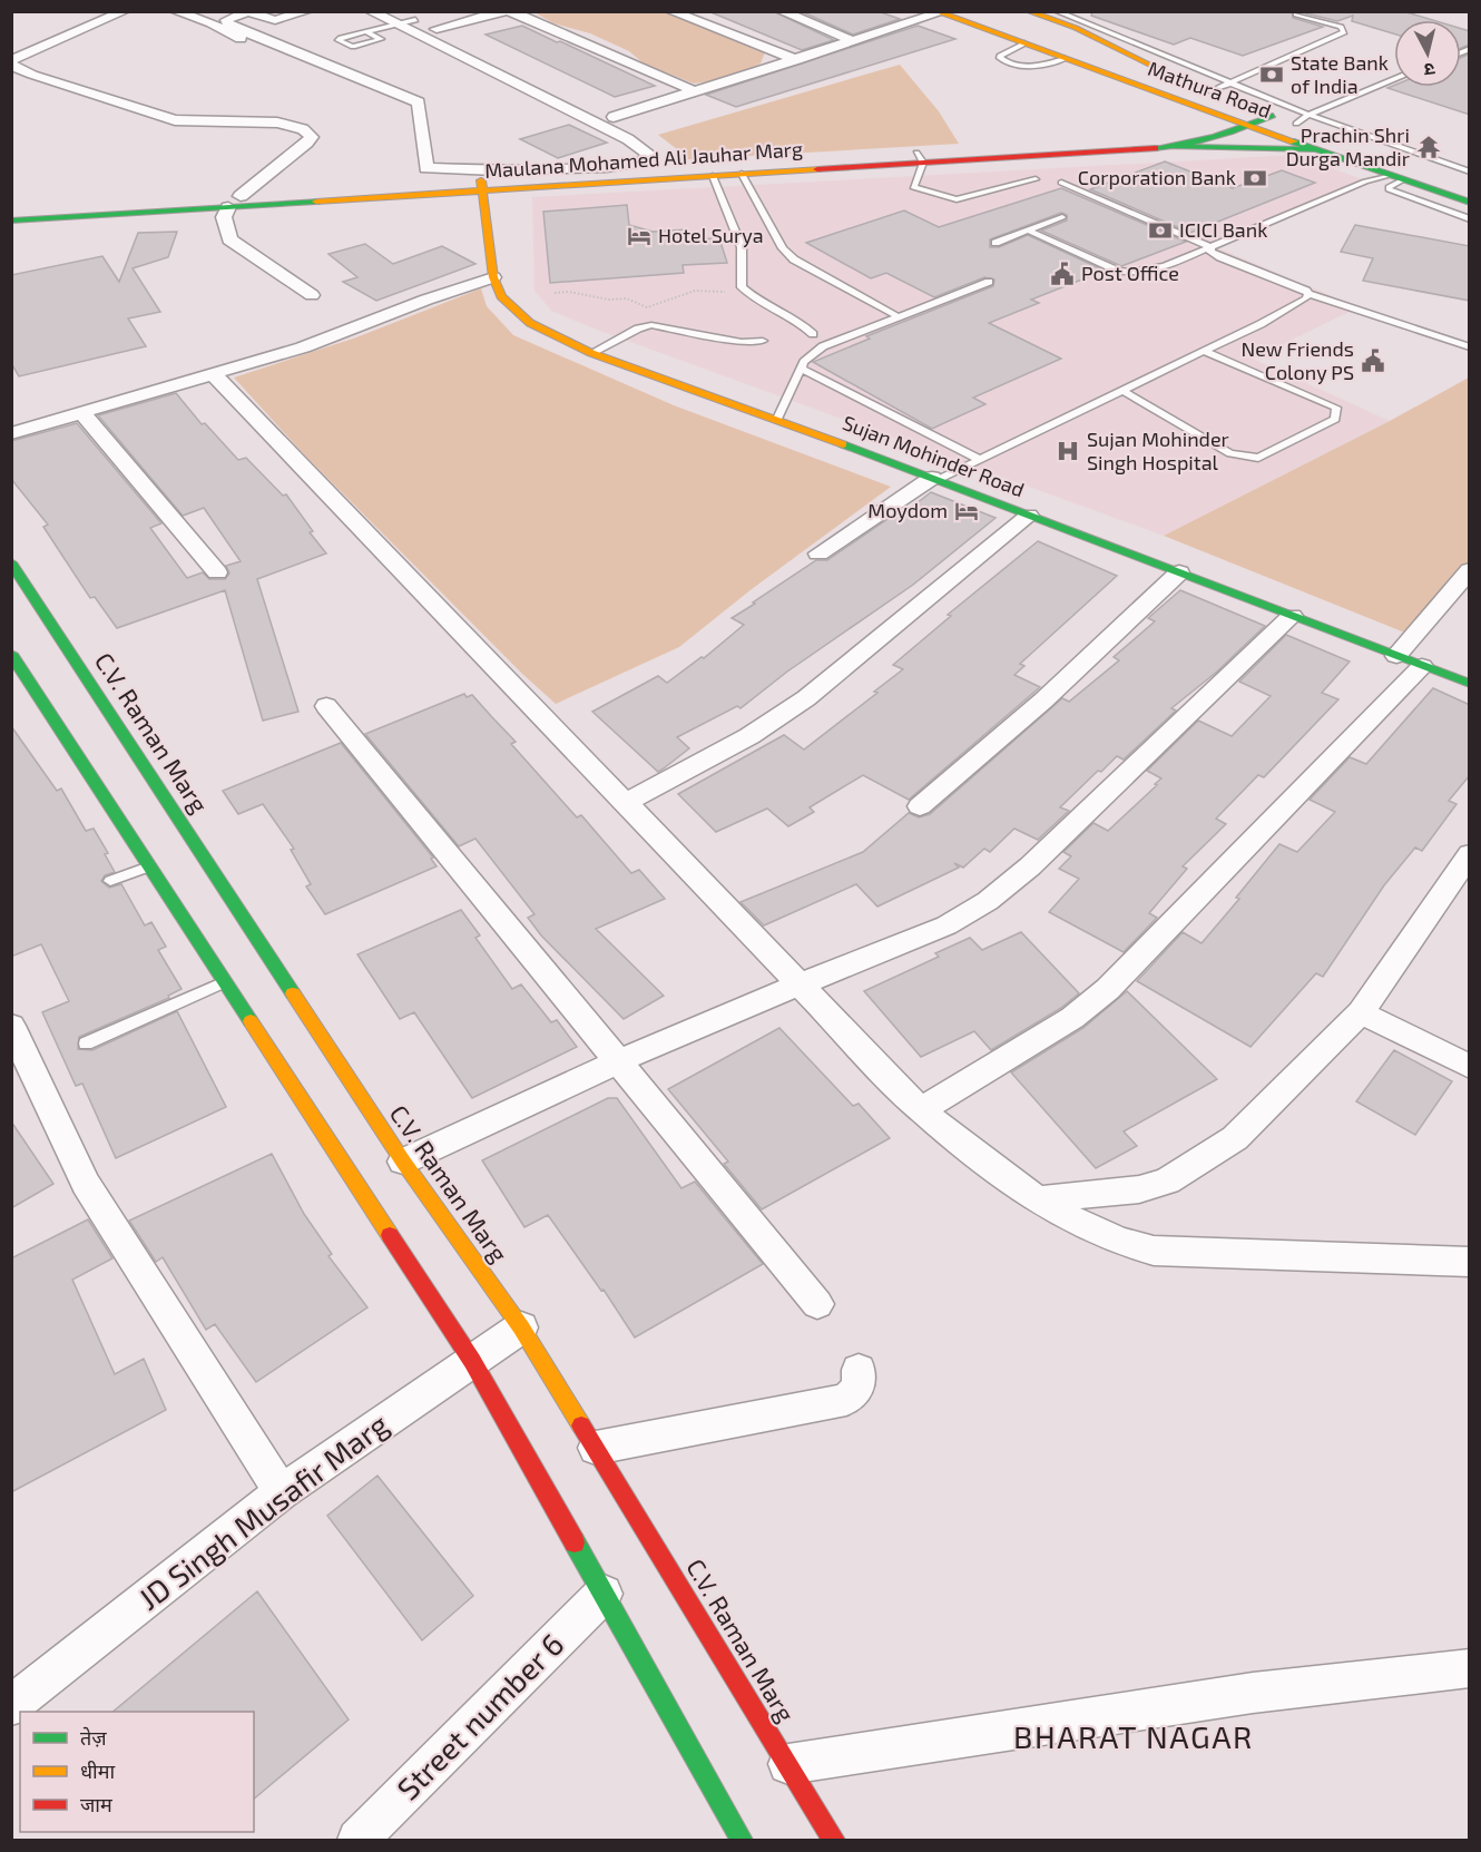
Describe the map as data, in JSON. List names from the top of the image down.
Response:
{
  "streets": {
    "main road": [
      "Mathura Road",
      "Maulana Mohamed Ali Jauhar Marg",
      "Sujan Mohinder Road",
      "C.V. Raman Marg"
    ],
    "street": ["JD Singh Musafir Marg", "Street number 6"]
  },
  "crossings": [
    ["Mathura Road", "Maulana Mohamed Ali Jauhar Marg"],
    ["Maulana Mohamed Ali Jauhar Marg", "Sujan Mohinder Road"],
    ["C.V. Raman Marg", "JD Singh Musafir Marg"]
  ],
  "districts": ["BHARAT NAGAR"],
  "places": {
    "bank": ["State Bank of India", "Corporation Bank", "ICICI Bank"],
    "temple": ["Prachin Shri Durga Mandir"],
    "hotel": ["Hotel Surya", "Moydom"],
    "public building": ["Post Office", "New Friends Colony PS"],
    "hospital": ["Sujan Mohinder Singh Hospital"]
  },
  "legend": ["तेज़", "धीमा", "जाम"],
  "north": "bottom"
}
